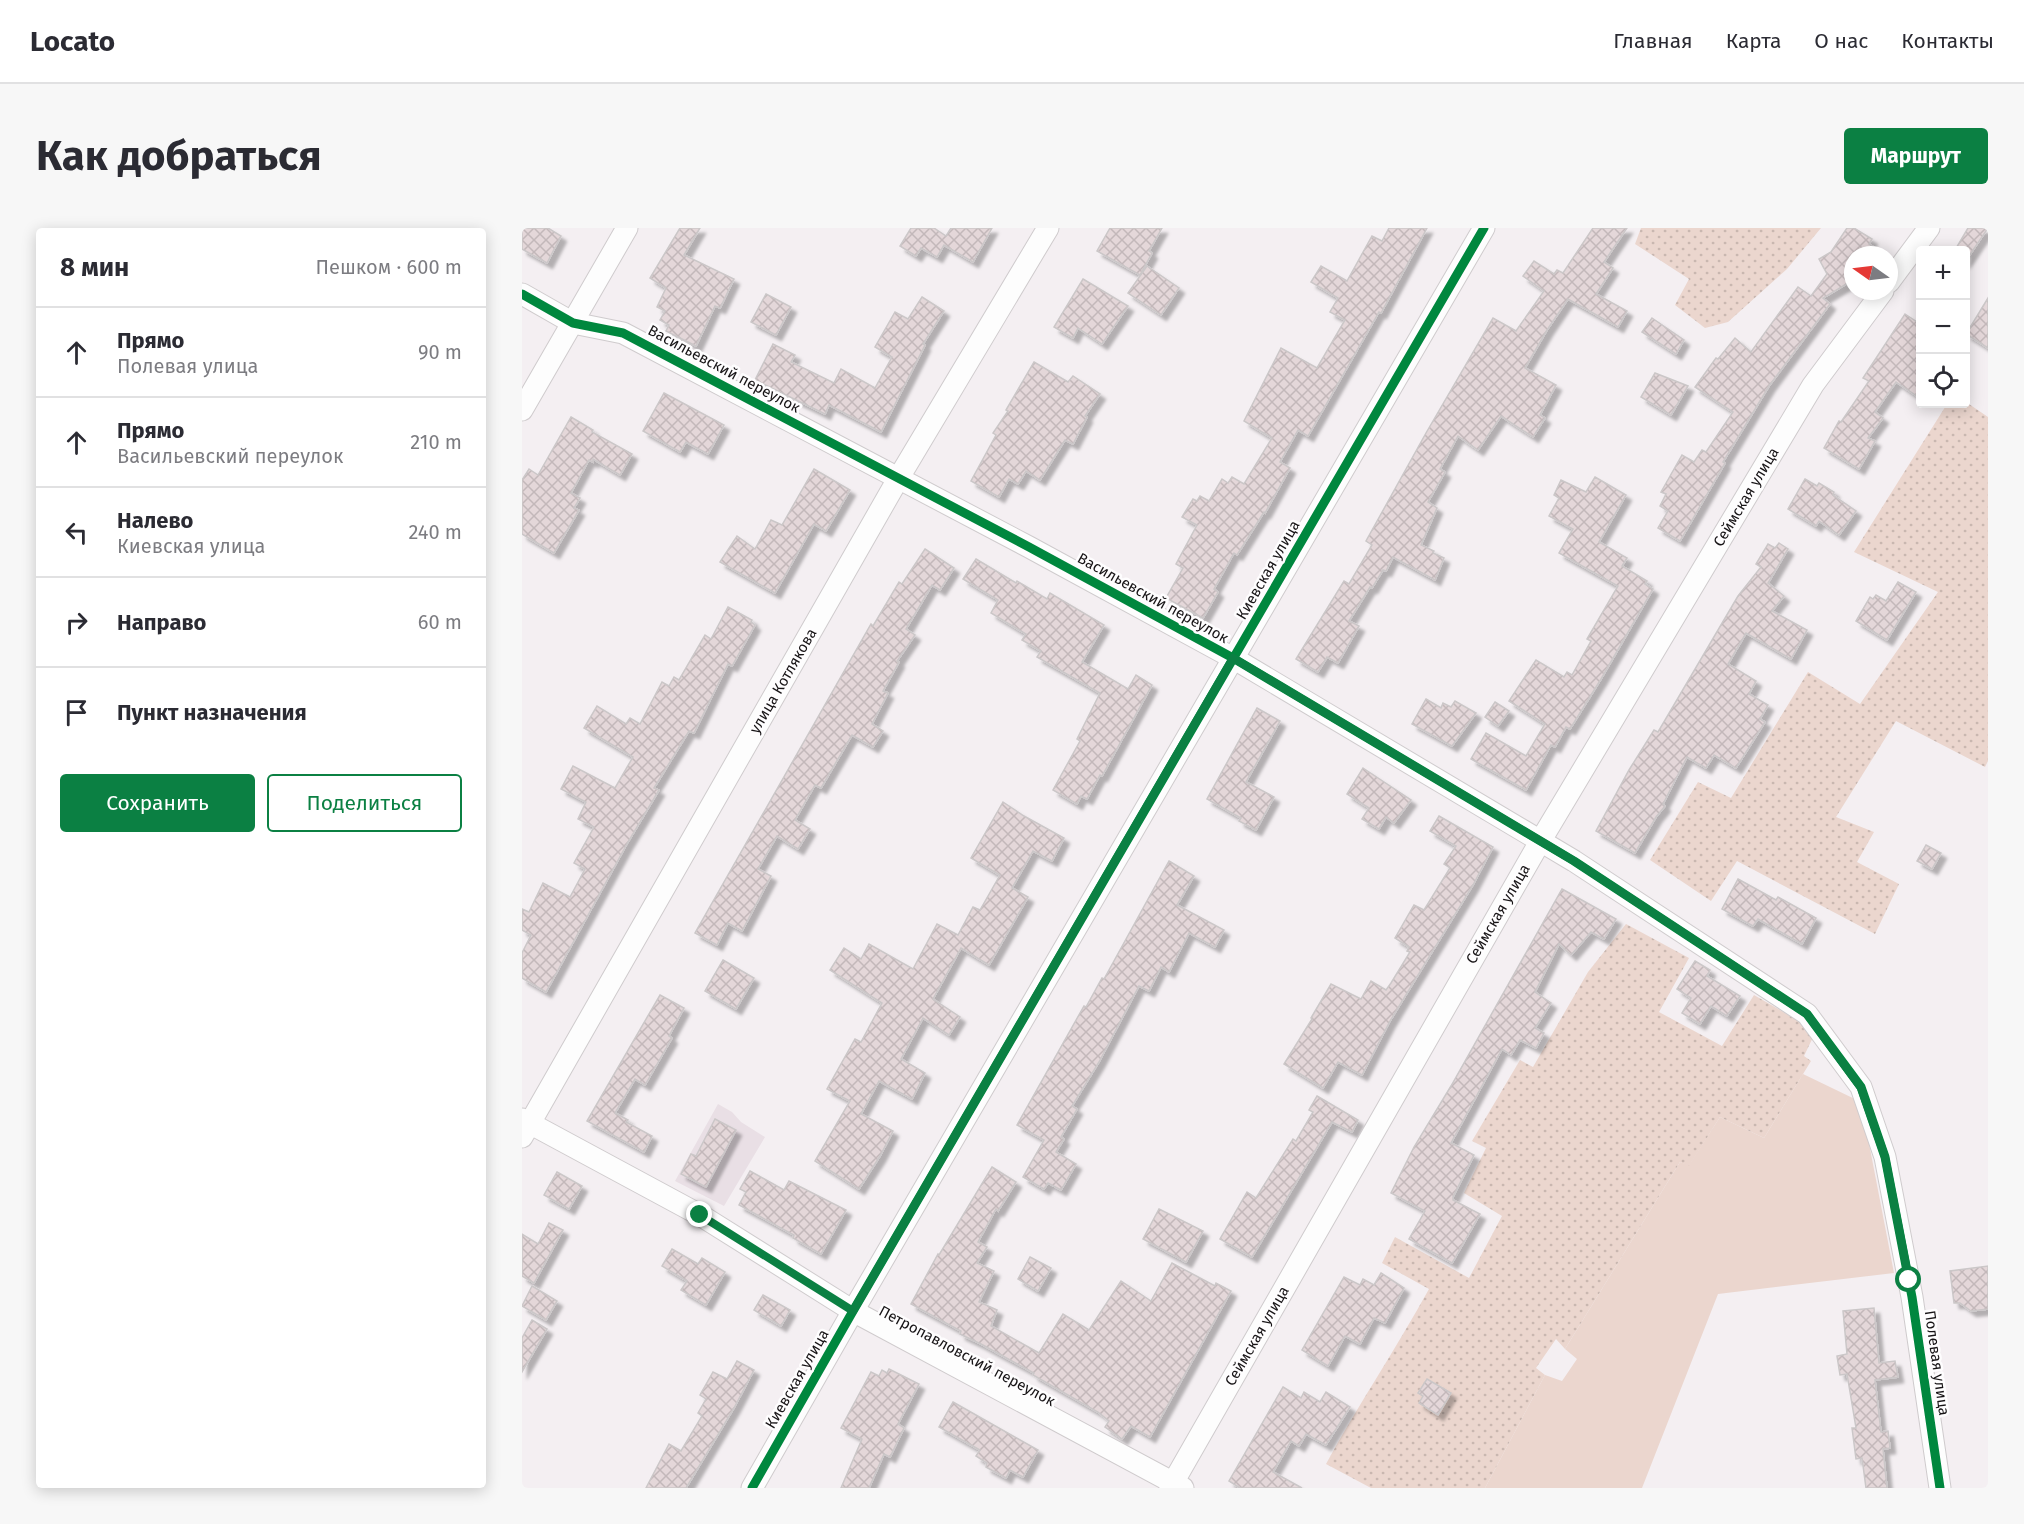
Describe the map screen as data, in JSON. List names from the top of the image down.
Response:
{
  "streets": {
    "street": [
      "Васильевский переулок",
      "Сеймская улица",
      "Киевская улица",
      "улица Котлякова",
      "Петропавловский переулок",
      "Полевая улица"
    ]
  },
  "crossings": [
    ["Васильевский переулок", "Сеймская улица"],
    ["Васильевский переулок", "Киевская улица"],
    ["Васильевский переулок", "улица Котлякова"],
    ["Васильевский переулок", "Полевая улица"],
    ["Сеймская улица", "Петропавловский переулок"],
    ["Киевская улица", "Петропавловский переулок"],
    ["улица Котлякова", "Петропавловский переулок"]
  ],
  "north": "left",
  "page": {
    "header": "Locato",
    "nav": [
      "Главная",
      "Карта",
      "О нас",
      "Контакты"
    ],
    "buttons": [
      "Маршрут",
      ["Сохранить", "Поделиться"]
    ],
    "title": "Как добраться",
    "heading": ["8 мин", "Пешком · 600 m"],
    "map_buttons": ["+", "−"],
    "list": [
      ["Прямо", "Полевая улица", "90 m"],
      ["Прямо", "Васильевский переулок", "210 m"],
      ["Налево", "Киевская улица", "240 m"],
      ["Направо", "60 m"],
      "Пункт назначения"
    ]
  }
}
